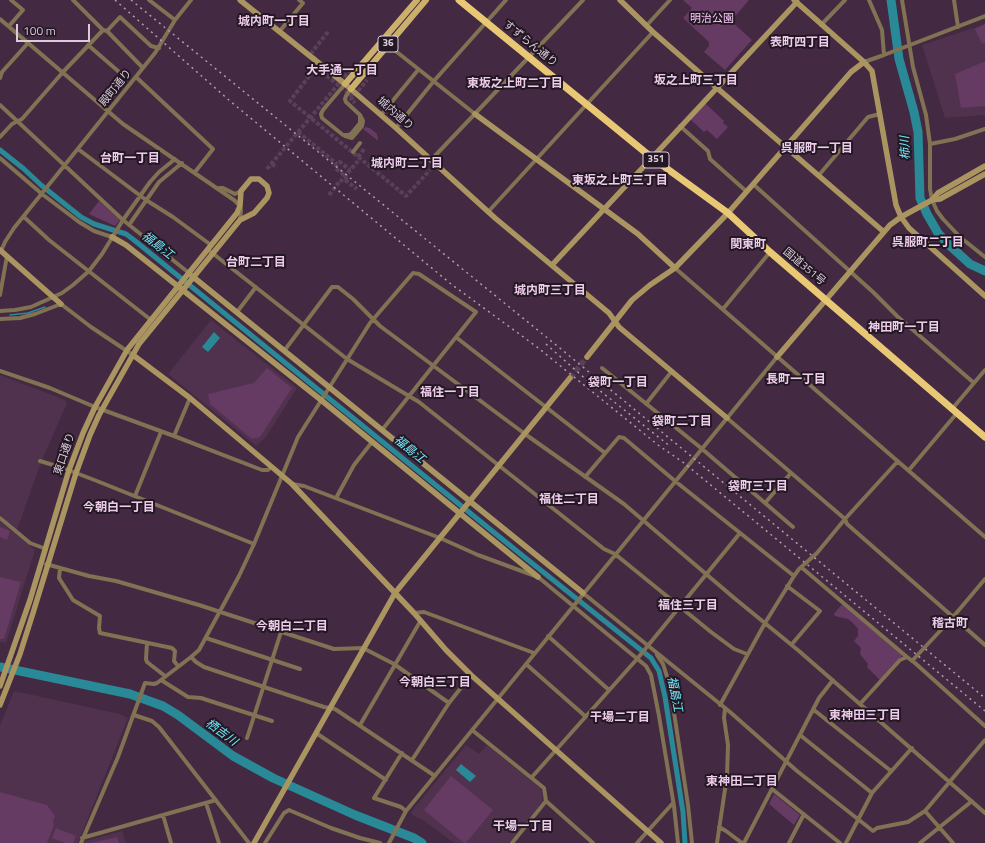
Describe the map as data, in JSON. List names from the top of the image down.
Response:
{
  "streets": {
    "highway": ["すずらん通り", "351", "国道351号"],
    "main road": ["36"],
    "street": ["殿町通り", "城内通り", "東口通り"]
  },
  "crossings": [
    ["36", "城内通り"],
    ["すずらん通り", "国道351号"]
  ],
  "districts": [
    "城内町一丁目",
    "表町四丁目",
    "大手通一丁目",
    "坂之上町三丁目",
    "東坂之上町二丁目",
    "呉服町一丁目",
    "台町一丁目",
    "城内町二丁目",
    "東坂之上町三丁目",
    "呉服町二丁目",
    "関東町",
    "台町二丁目",
    "城内町三丁目",
    "神田町一丁目",
    "長町一丁目",
    "袋町一丁目",
    "福住一丁目",
    "袋町二丁目",
    "袋町三丁目",
    "福住二丁目",
    "今朝白一丁目",
    "福住三丁目",
    "稽古町",
    "今朝白二丁目",
    "今朝白三丁目",
    "東神田三丁目",
    "干場二丁目",
    "東神田二丁目",
    "干場一丁目"
  ],
  "water": ["柿川", "福島江", "栖吉川"],
  "parks": ["明治公園"],
  "scale_bar": "100 m"
}
